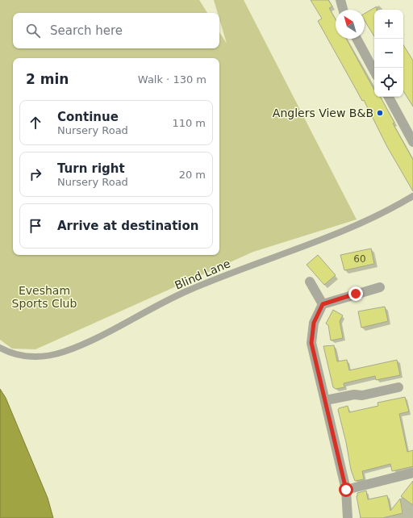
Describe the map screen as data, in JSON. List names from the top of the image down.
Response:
{
  "streets": {
    "lane": ["Blind Lane"]
  },
  "parks": ["Evesham Sports Club"],
  "places": ["Anglers View B&B"],
  "house_numbers": ["60"],
  "north": "top left",
  "page": {
    "map_buttons": ["+", "−"],
    "search": "Search here",
    "heading": ["2 min", "Walk · 130 m"],
    "list": [
      ["Continue", "Nursery Road", "110 m"],
      ["Turn right", "Nursery Road", "20 m"],
      "Arrive at destination"
    ]
  }
}
